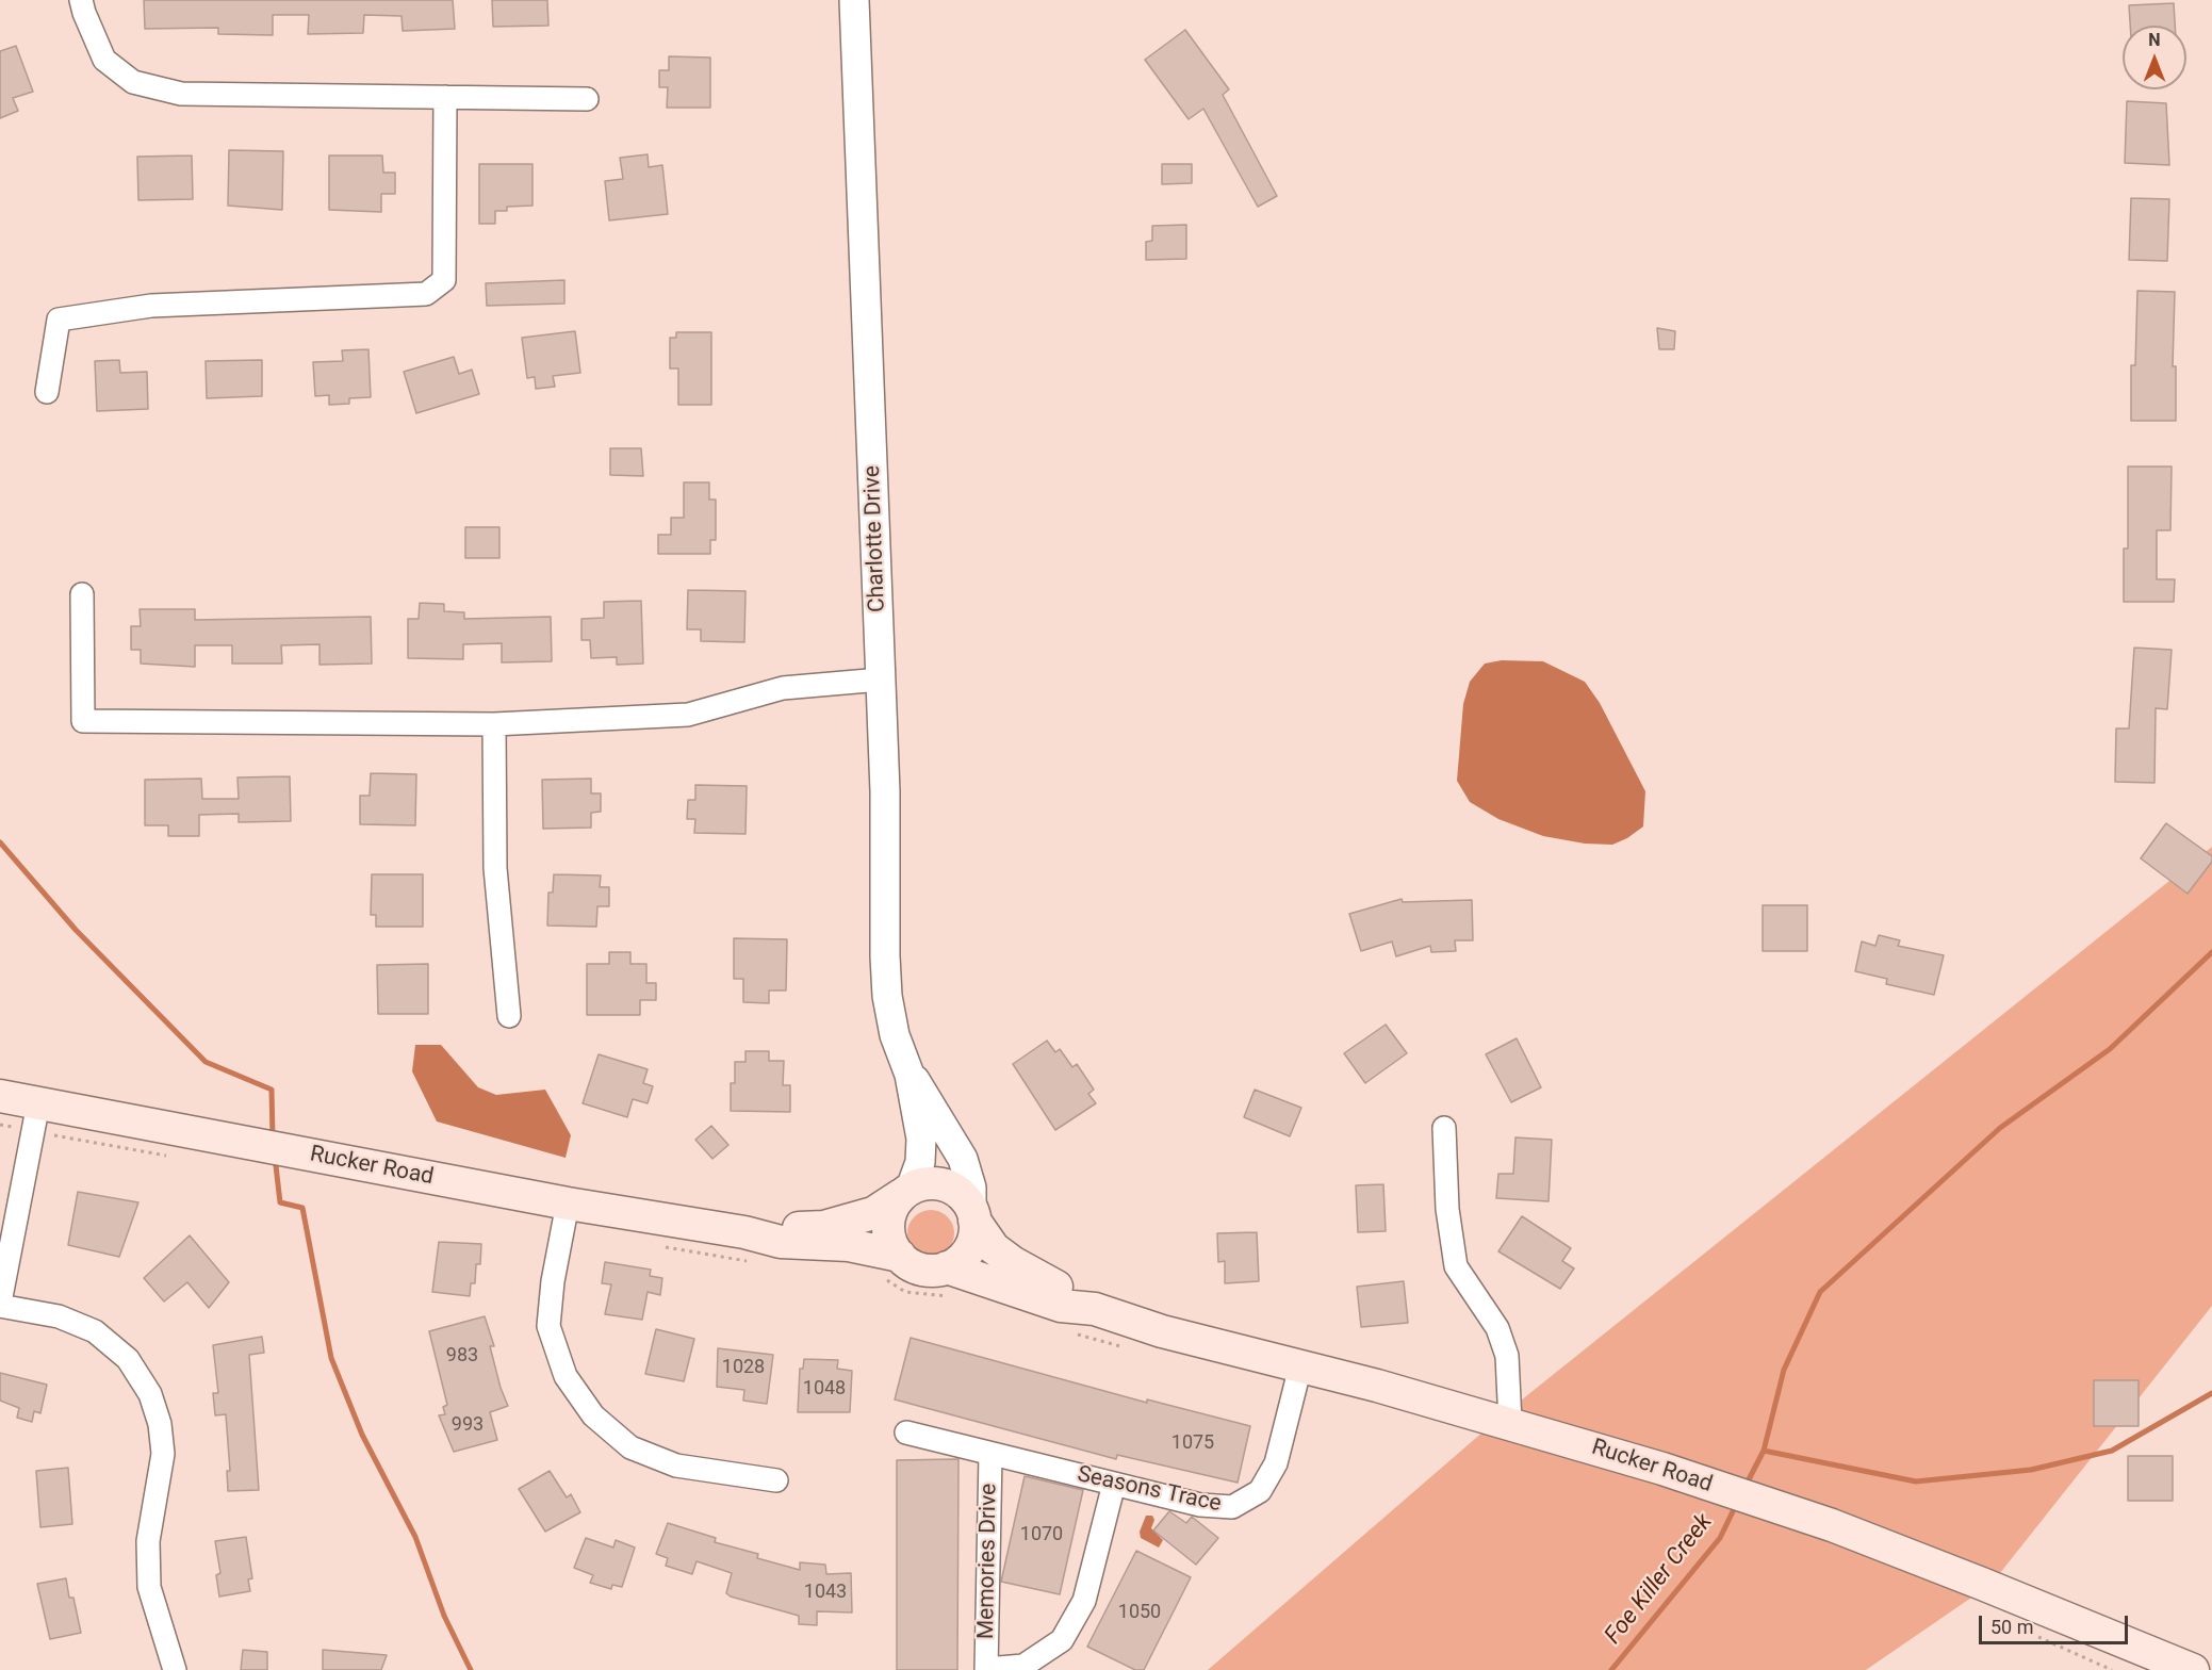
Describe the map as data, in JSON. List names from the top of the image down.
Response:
{
  "streets": {
    "main road": ["Rucker Road"],
    "street": ["Charlotte Drive", "Seasons Trace", "Memories Drive"]
  },
  "crossings": [
    ["Charlotte Drive", "Rucker Road"],
    ["Rucker Road", "Seasons Trace"],
    ["Seasons Trace", "Memories Drive"]
  ],
  "water": ["Foe Killer Creek"],
  "house_numbers": [
    "983",
    "1028",
    "1048",
    "993",
    "1075",
    "1070",
    "1043",
    "1050"
  ],
  "scale_bar": "50 m",
  "north": "top"
}
